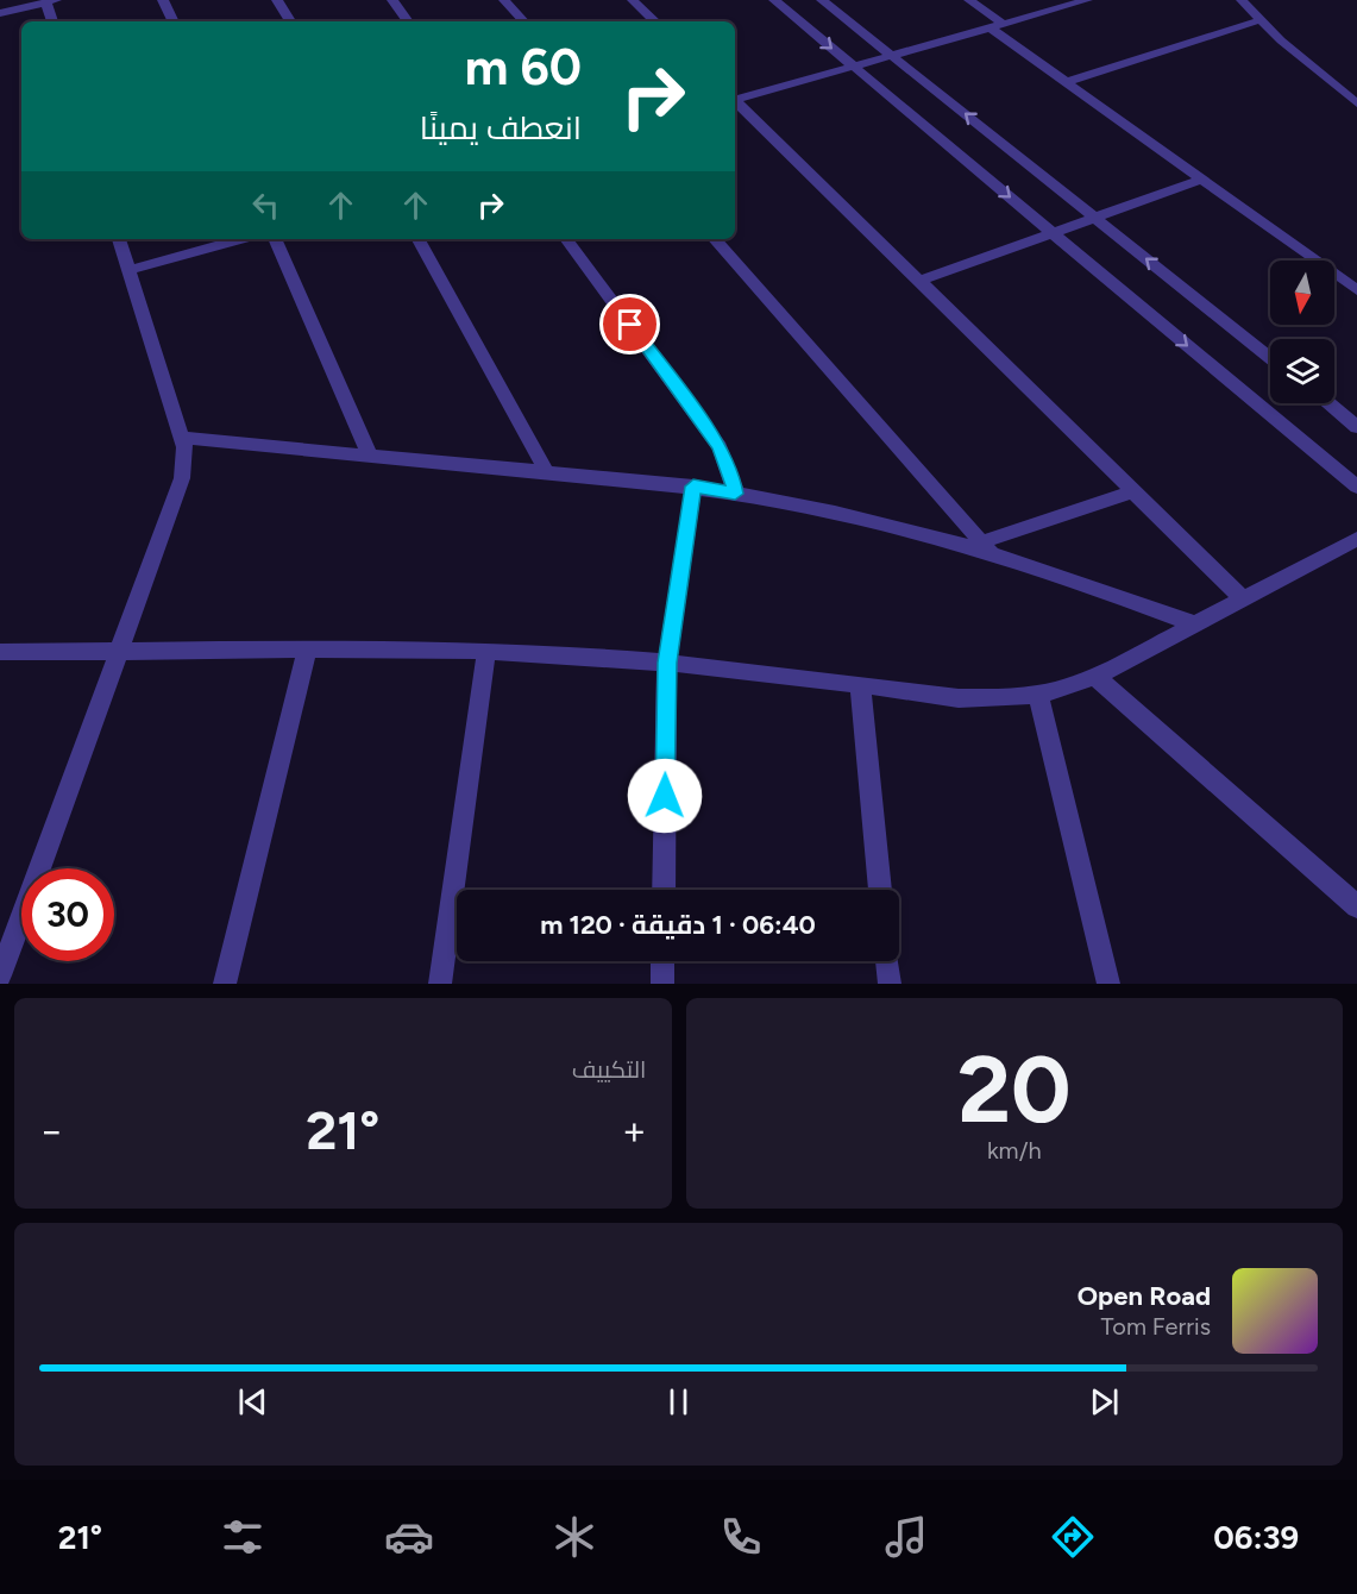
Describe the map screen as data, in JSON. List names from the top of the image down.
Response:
{
  "north": "bottom",
  "page": {
    "turn": ["60 m", "انعطف يمينًا"],
    "limit": "30",
    "trip": "06:40 · 1 دقيقة · 120 m",
    "tile": [
      ["20", "km/h"],
      "التكييف"
    ],
    "heat": ["−", "21°", "+"],
    "song": ["Open Road", "Tom Ferris"],
    "tabs": ["06:39", "21°"]
  }
}
